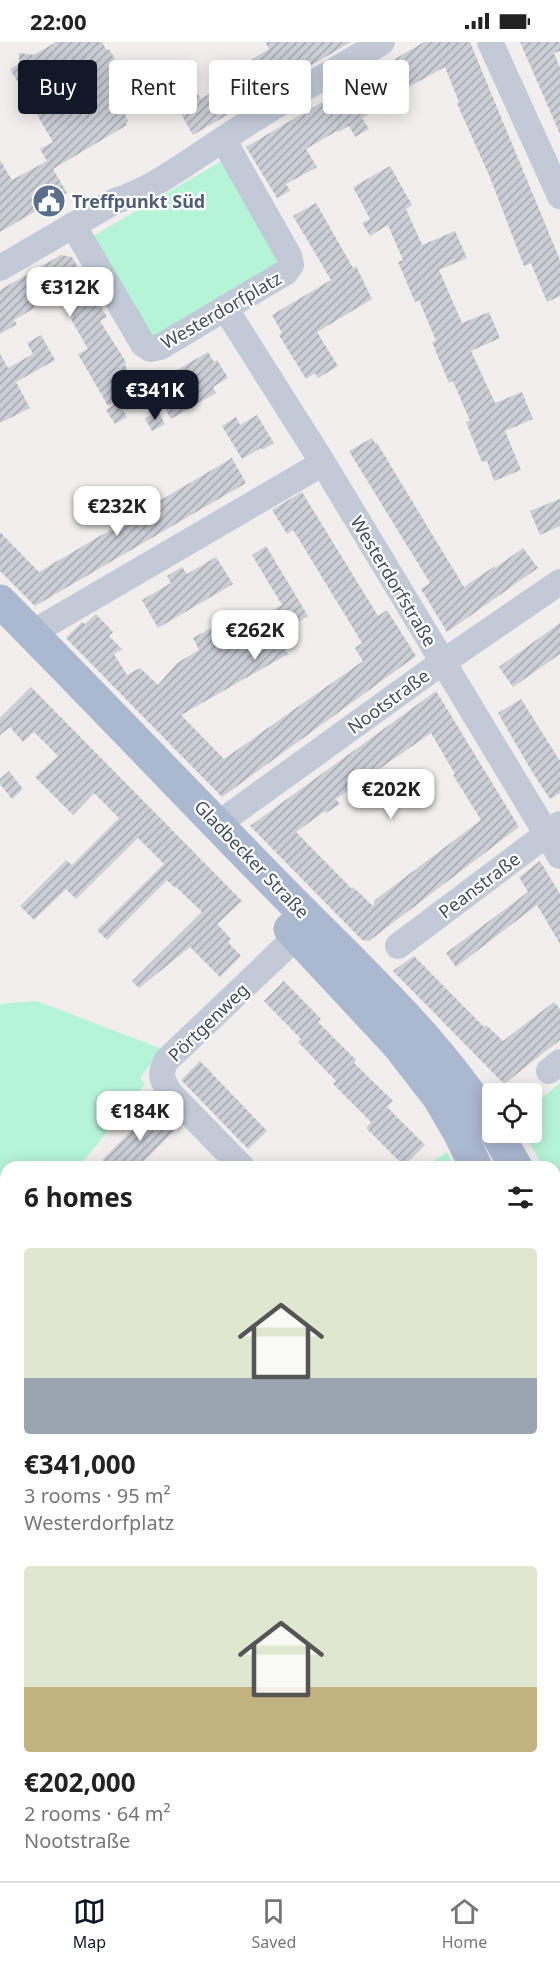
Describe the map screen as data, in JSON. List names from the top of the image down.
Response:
{
  "streets": {
    "main road": ["Gladbecker Straße"],
    "street": [
      "Westerdorfplatz",
      "Westerdorfstraße",
      "Nootstraße",
      "Peanstraße",
      "Pörtgenweg"
    ]
  },
  "crossings": [
    ["Westerdorfplatz", "Westerdorfstraße"],
    ["Westerdorfstraße", "Nootstraße"],
    ["Westerdorfstraße", "Peanstraße"],
    ["Nootstraße", "Gladbecker Straße"],
    ["Gladbecker Straße", "Pörtgenweg"]
  ],
  "places": {
    "public building": ["Treffpunkt Süd"]
  },
  "page": {
    "status": "22:00",
    "chip": [
      "Buy",
      "Rent",
      "Filters",
      "New"
    ],
    "price": [
      "€312K",
      "€341K",
      "€232K",
      "€262K",
      "€202K",
      "€184K"
    ],
    "heading": "6 homes",
    "list": [
      {
        "name": "€341,000",
        "note": "3 rooms · 95 m² · Westerdorfplatz"
      },
      {
        "name": "€202,000",
        "note": "2 rooms · 64 m² · Nootstraße"
      }
    ],
    "tabs": ["Map", "Saved", "Home"]
  }
}
